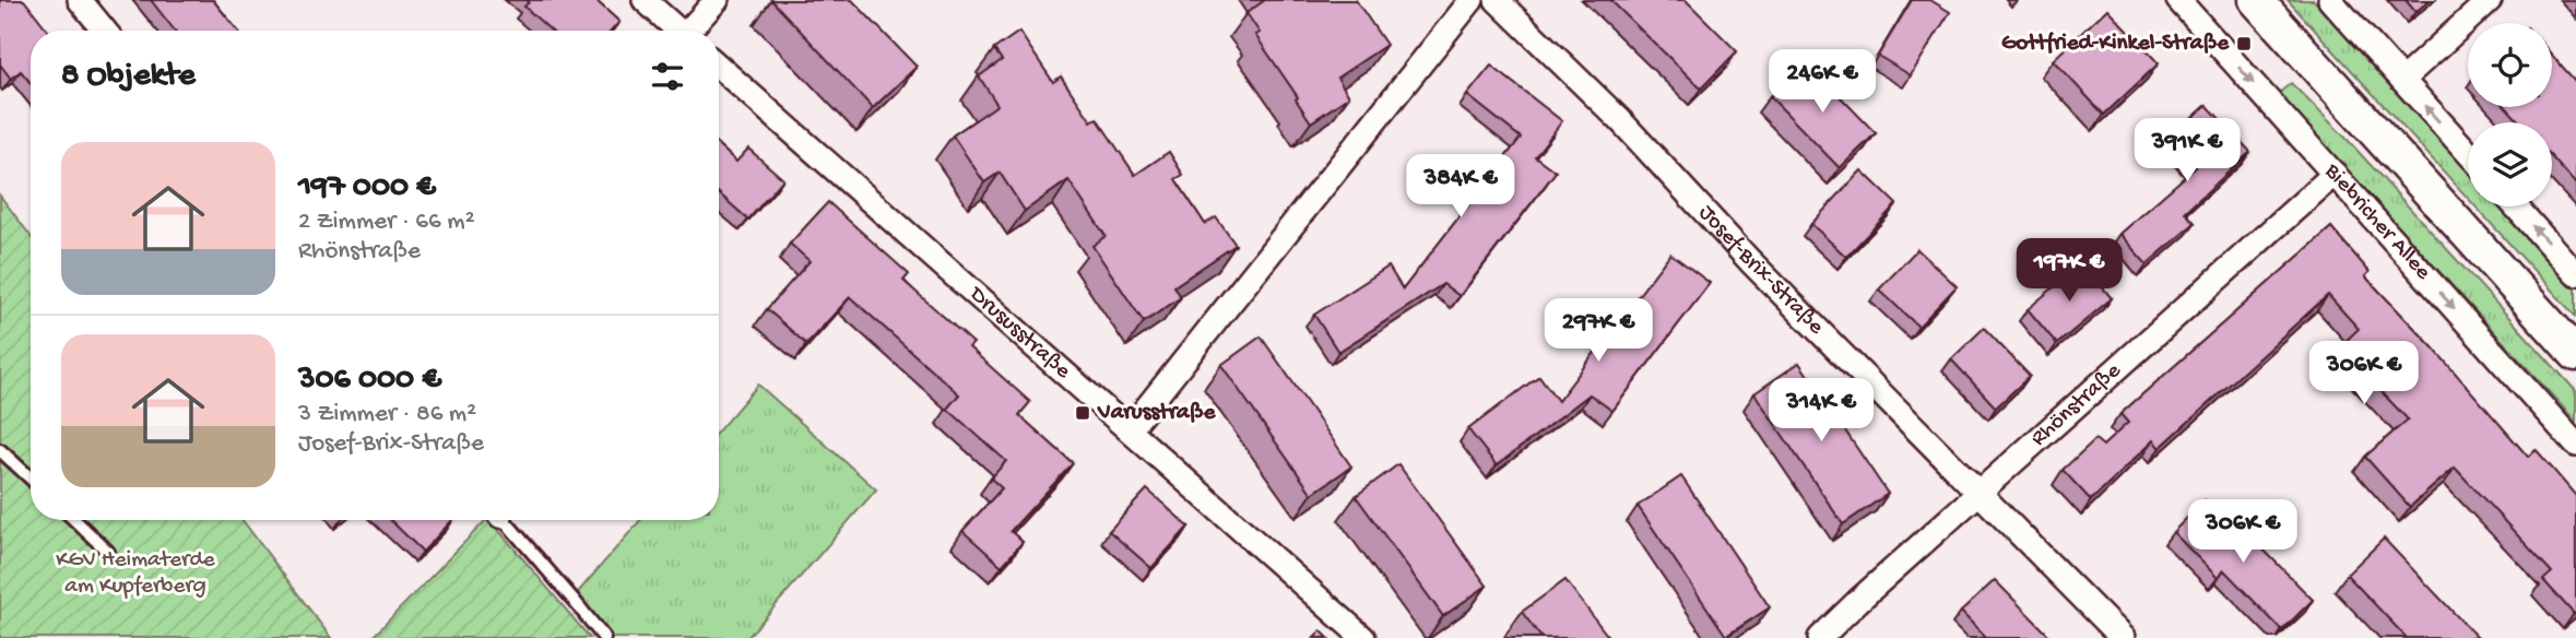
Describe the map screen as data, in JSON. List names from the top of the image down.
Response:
{
  "streets": {
    "street": [
      "Biebricher Allee",
      "Josef-Brix-Straße",
      "Drususstraße",
      "Rhönstraße"
    ]
  },
  "crossings": [
    ["Biebricher Allee", "Rhönstraße"],
    ["Josef-Brix-Straße", "Rhönstraße"]
  ],
  "parks": ["KGV Heimaterde am Kupferberg"],
  "places": {
    "transit": ["Gottfried-Kinkel-Straße", "Varusstraße"]
  },
  "page": {
    "heading": "8 Objekte",
    "price": [
      "246K €",
      "391K €",
      "384K €",
      "197K €",
      "297K €",
      "306K €",
      "314K €",
      "306K €"
    ],
    "list": [
      {
        "name": "197 000 €",
        "note": "2 Zimmer · 66 m² · Rhönstraße"
      },
      {
        "name": "306 000 €",
        "note": "3 Zimmer · 86 m² · Josef-Brix-Straße"
      }
    ]
  }
}
